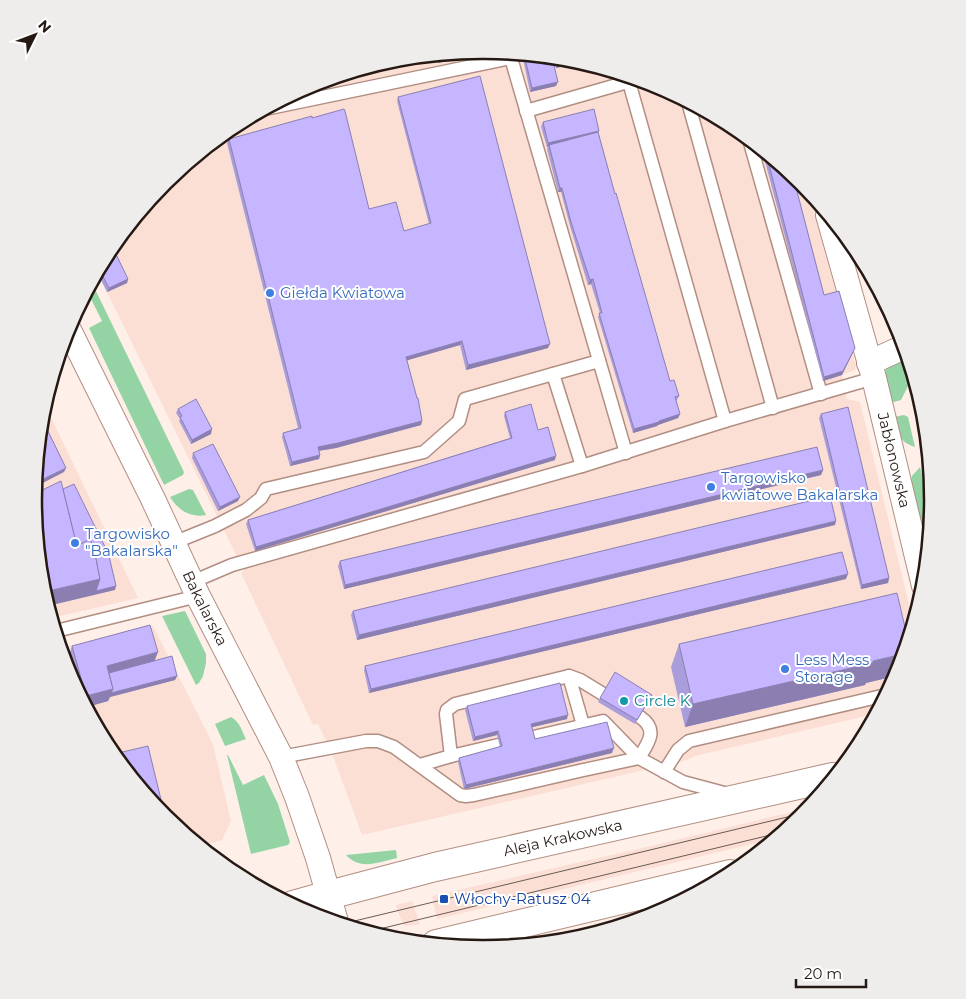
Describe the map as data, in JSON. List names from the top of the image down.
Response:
{
  "streets": {
    "main road": ["Aleja Krakowska"],
    "street": ["Jabłonowska", "Bakalarska"]
  },
  "crossings": [
    ["Bakalarska", "Aleja Krakowska"]
  ],
  "places": {
    "other": [
      "Giełda Kwiatowa",
      "Targowisko kwiatowe Bakalarska",
      "Targowisko \"Bakalarska\"",
      "Less Mess Storage",
      "Circle K"
    ],
    "transit": ["Włochy-Ratusz 04"]
  },
  "scale_bar": "20 m",
  "north": "top right"
}
